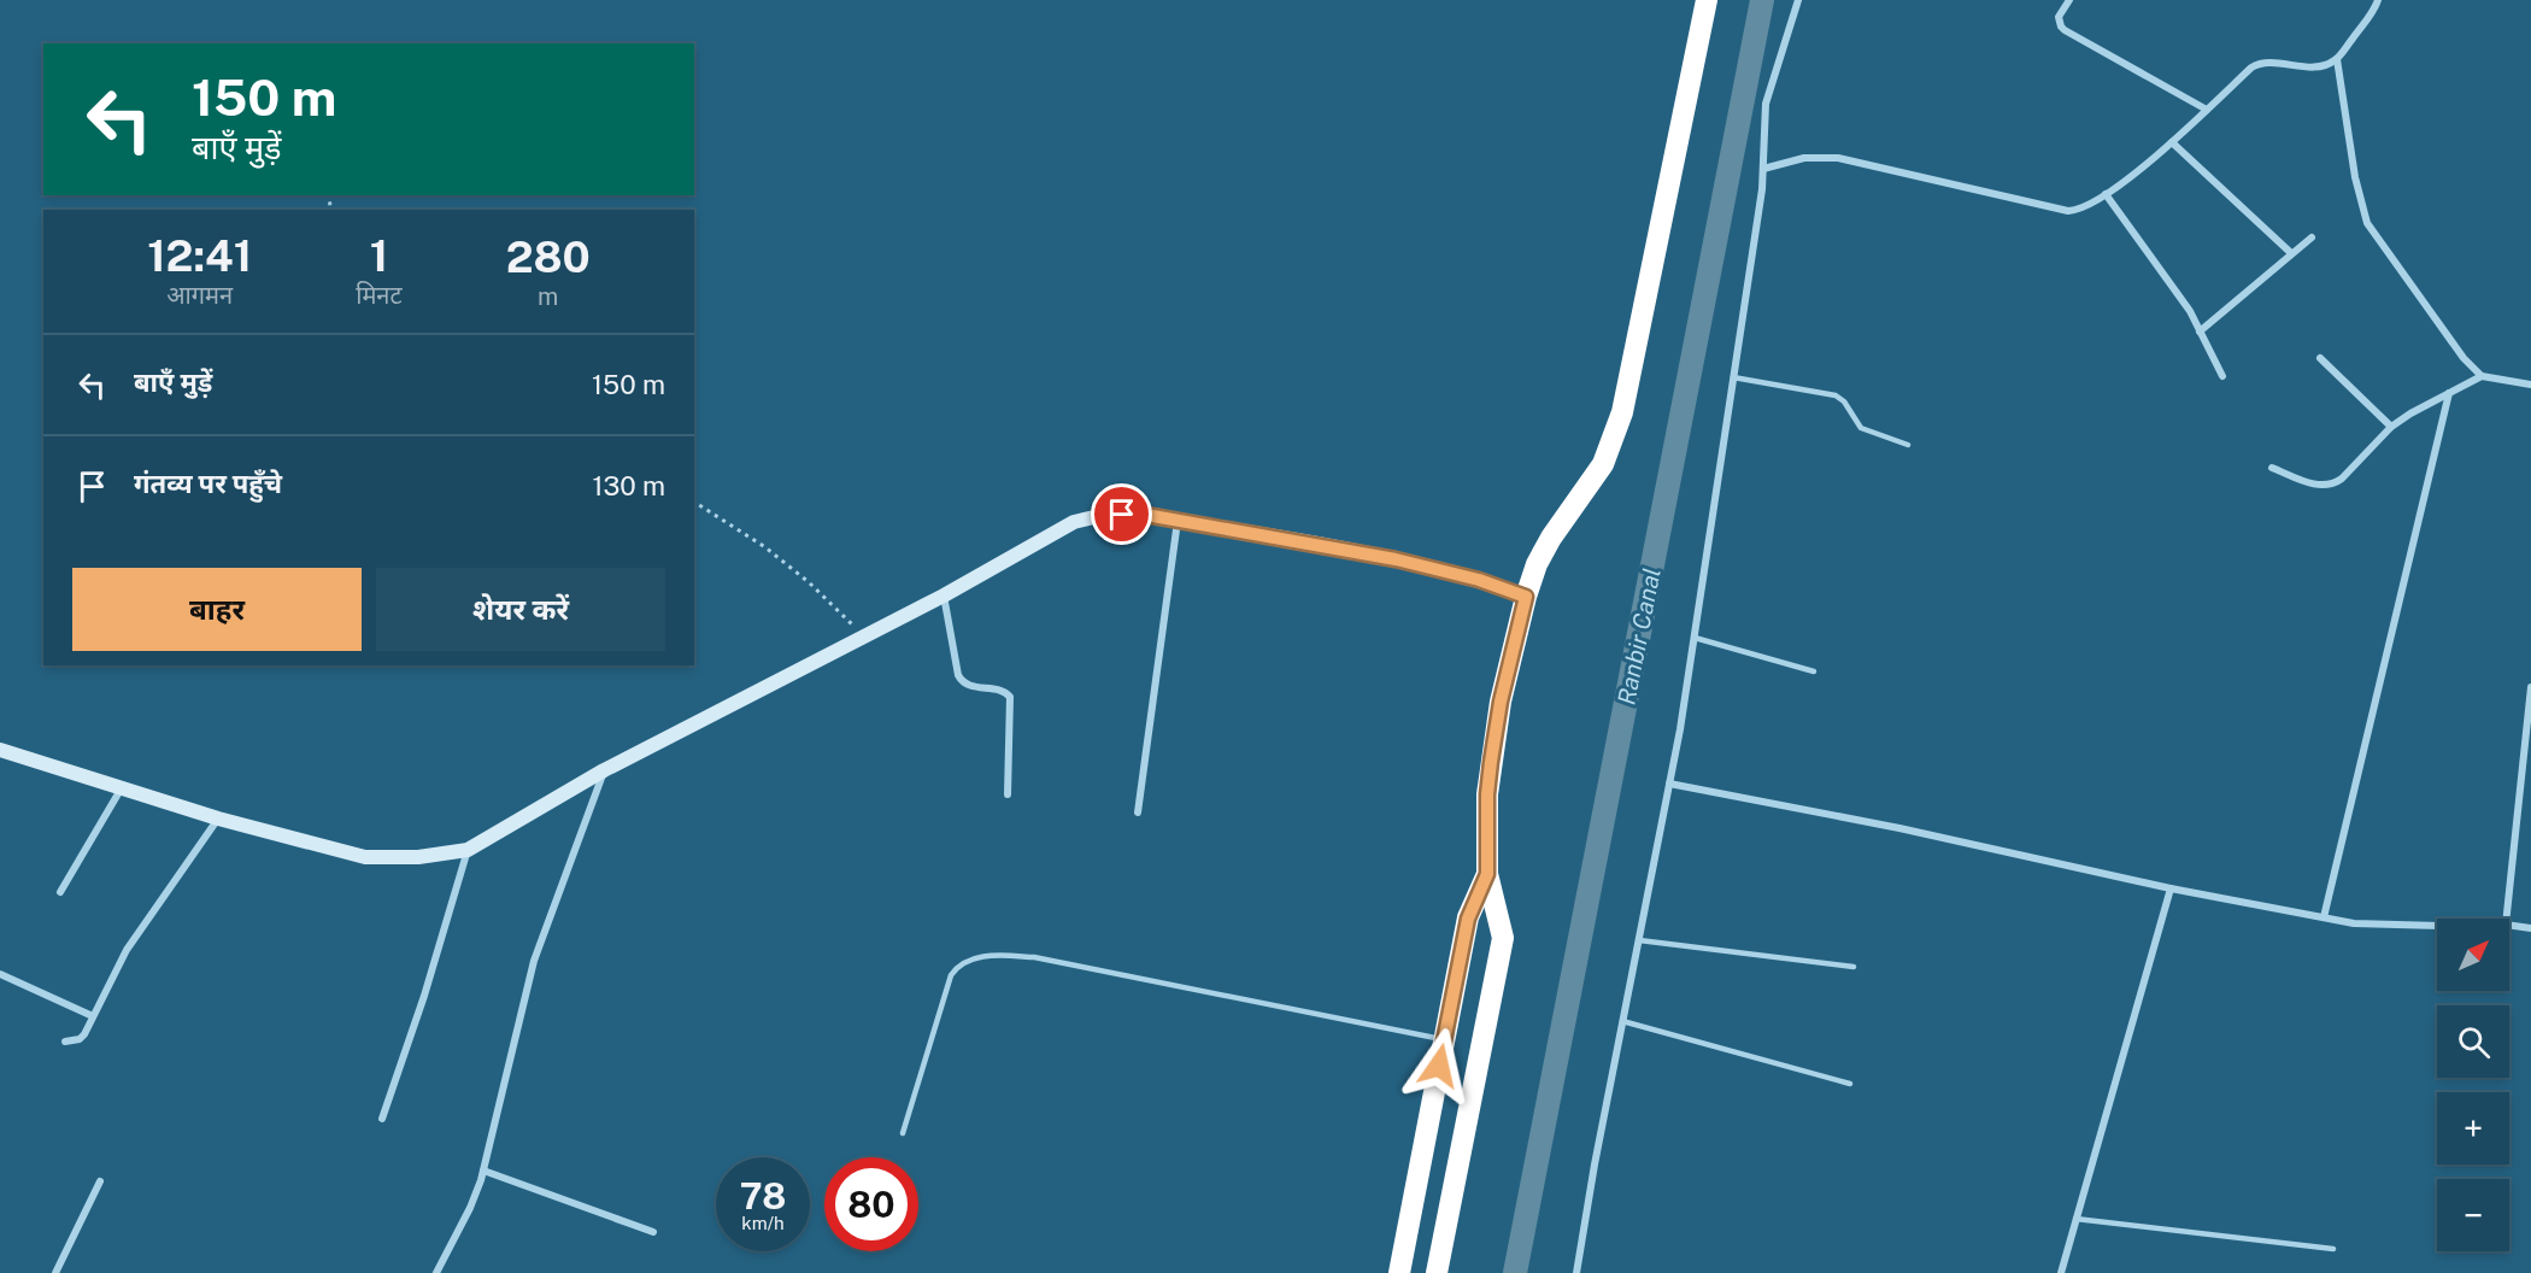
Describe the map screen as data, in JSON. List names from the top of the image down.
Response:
{
  "water": ["Ranbir Canal"],
  "north": "top right",
  "page": {
    "turn": ["150 m", "बाएँ मुड़ें"],
    "eta": [
      "12:41",
      "आगमन",
      "1",
      "मिनट",
      "280",
      "m"
    ],
    "list": [
      {
        "name": "बाएँ मुड़ें",
        "value": "150 m"
      },
      {
        "name": "गंतव्य पर पहुँचे",
        "value": "130 m"
      }
    ],
    "buttons": ["बाहर", "शेयर करें"],
    "map_buttons": ["+", "−"],
    "speed": "78 km/h",
    "limit": "80"
  }
}
